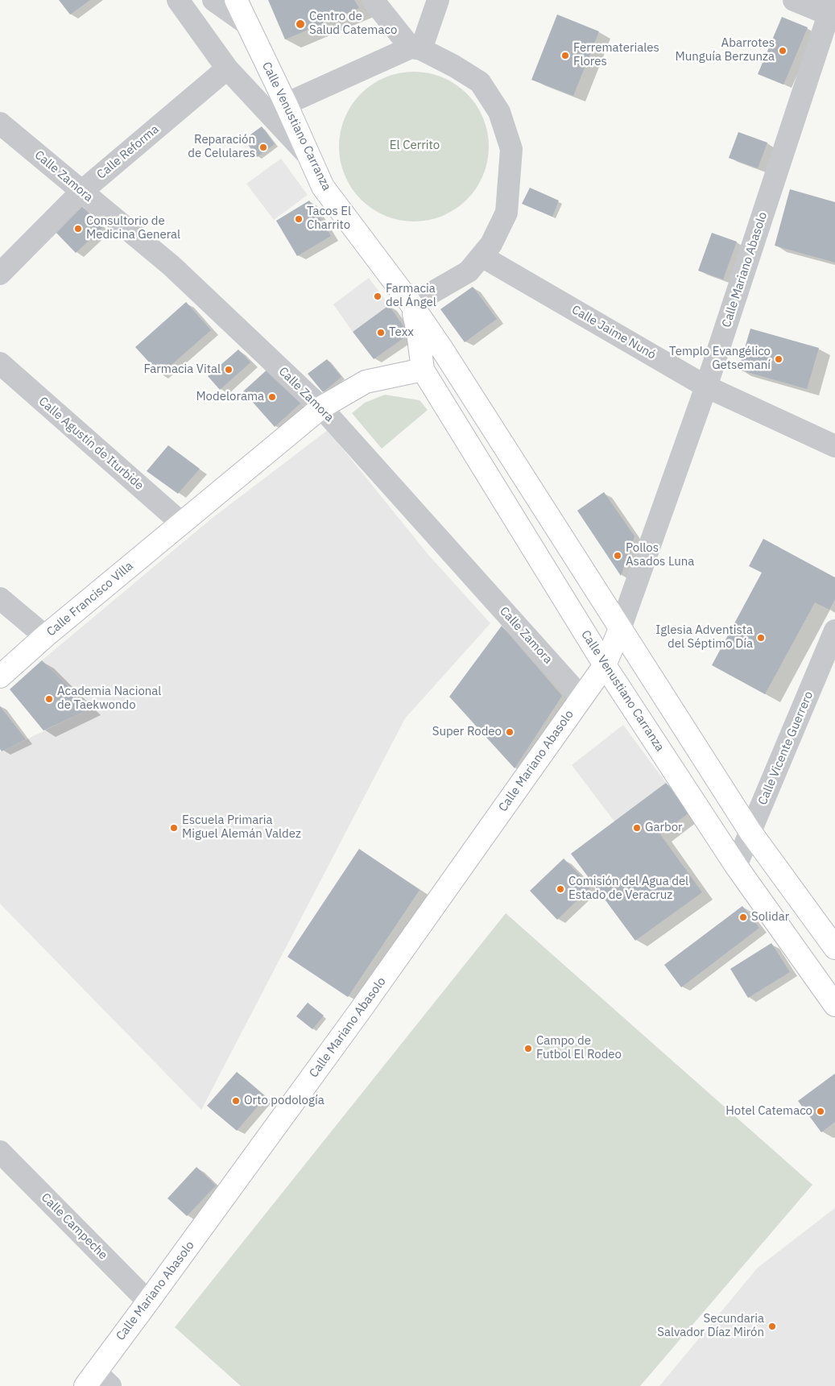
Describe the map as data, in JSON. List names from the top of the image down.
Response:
{
  "streets": {
    "main road": ["Calle Venustiano Carranza", "Calle Mariano Abasolo", "Calle Francisco Villa"],
    "street": [
      "Calle Reforma",
      "Calle Zamora",
      "Calle Jaime Nunó",
      "Calle Agustín de Iturbide",
      "Calle Vicente Guerrero",
      "Calle Campeche"
    ]
  },
  "crossings": [
    ["Calle Venustiano Carranza", "Calle Mariano Abasolo"],
    ["Calle Venustiano Carranza", "Calle Francisco Villa"],
    ["Calle Venustiano Carranza", "Calle Vicente Guerrero"],
    ["Calle Reforma", "Calle Zamora"],
    ["Calle Zamora", "Calle Mariano Abasolo"],
    ["Calle Zamora", "Calle Francisco Villa"],
    ["Calle Mariano Abasolo", "Calle Jaime Nunó"],
    ["Calle Mariano Abasolo", "Calle Campeche"],
    ["Calle Agustín de Iturbide", "Calle Francisco Villa"]
  ],
  "parks": ["El Cerrito"],
  "places": [
    "Centro de Salud Catemaco",
    "Abarrotes Munguía Berzunza",
    "Ferremateriales Flores",
    "Reparación de Celulares",
    "Tacos El Charrito",
    "Consultorio de Medicina General",
    "Farmacia del Ángel",
    "Texx",
    "Templo Evangélico Getsemaní",
    "Farmacia Vital",
    "Modelorama",
    "Pollos Asados Luna",
    "Iglesia Adventista del Séptimo Día",
    "Academia Nacional de Taekwondo",
    "Super Rodeo",
    "Escuela Primaria Miguel Alemán Valdez",
    "Garbor",
    "Comisión del Agua del Estado de Veracruz",
    "Solidar",
    "Campo de Futbol El Rodeo",
    "Orto podología",
    "Hotel Catemaco",
    "Secundaria Salvador Díaz Mirón"
  ]
}
